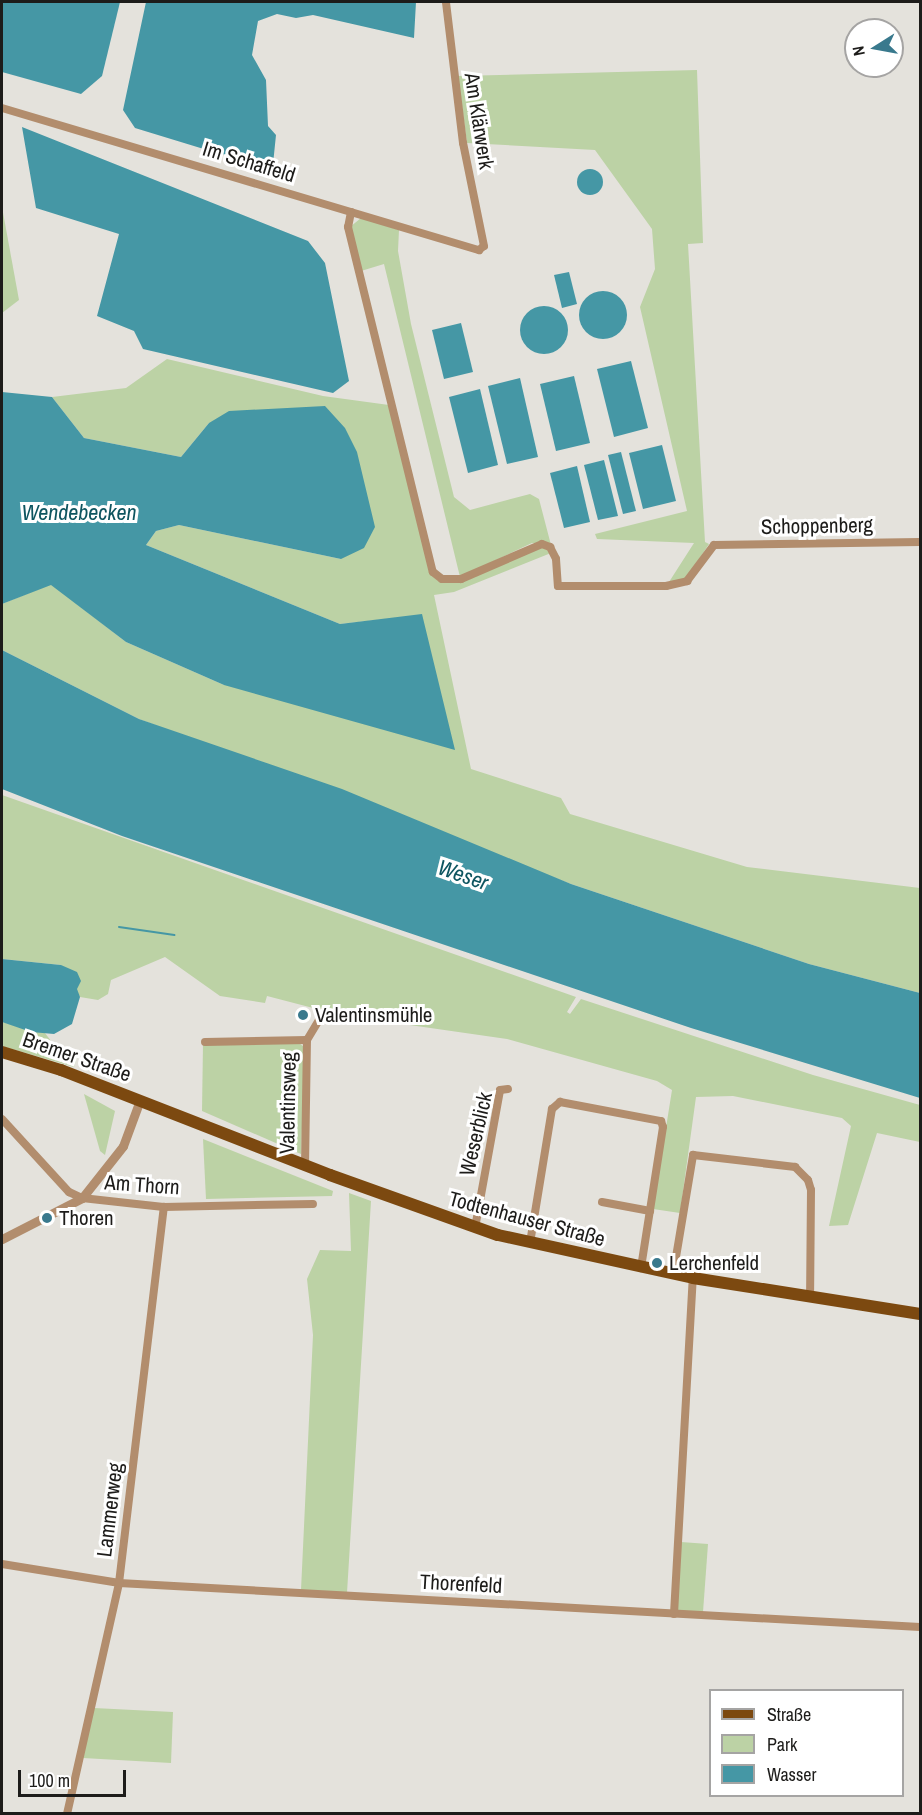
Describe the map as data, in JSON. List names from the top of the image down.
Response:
{
  "streets": {
    "main road": ["Bremer Straße", "Todtenhauser Straße"],
    "street": [
      "Am Klärwerk",
      "Im Schaffeld",
      "Schoppenberg",
      "Valentinsweg",
      "Weserblick",
      "Am Thorn",
      "Lammerweg",
      "Thorenfeld"
    ]
  },
  "crossings": [
    ["Am Klärwerk", "Im Schaffeld"],
    ["Im Schaffeld", "Schoppenberg"],
    ["Bremer Straße", "Todtenhauser Straße"],
    ["Valentinsweg", "Todtenhauser Straße"],
    ["Weserblick", "Todtenhauser Straße"],
    ["Am Thorn", "Lammerweg"],
    ["Lammerweg", "Thorenfeld"]
  ],
  "water": ["Wendebecken", "Weser"],
  "places": ["Valentinsmühle", "Thoren", "Lerchenfeld"],
  "legend": ["Straße", "Park", "Wasser"],
  "scale_bar": "100 m",
  "north": "left"
}
